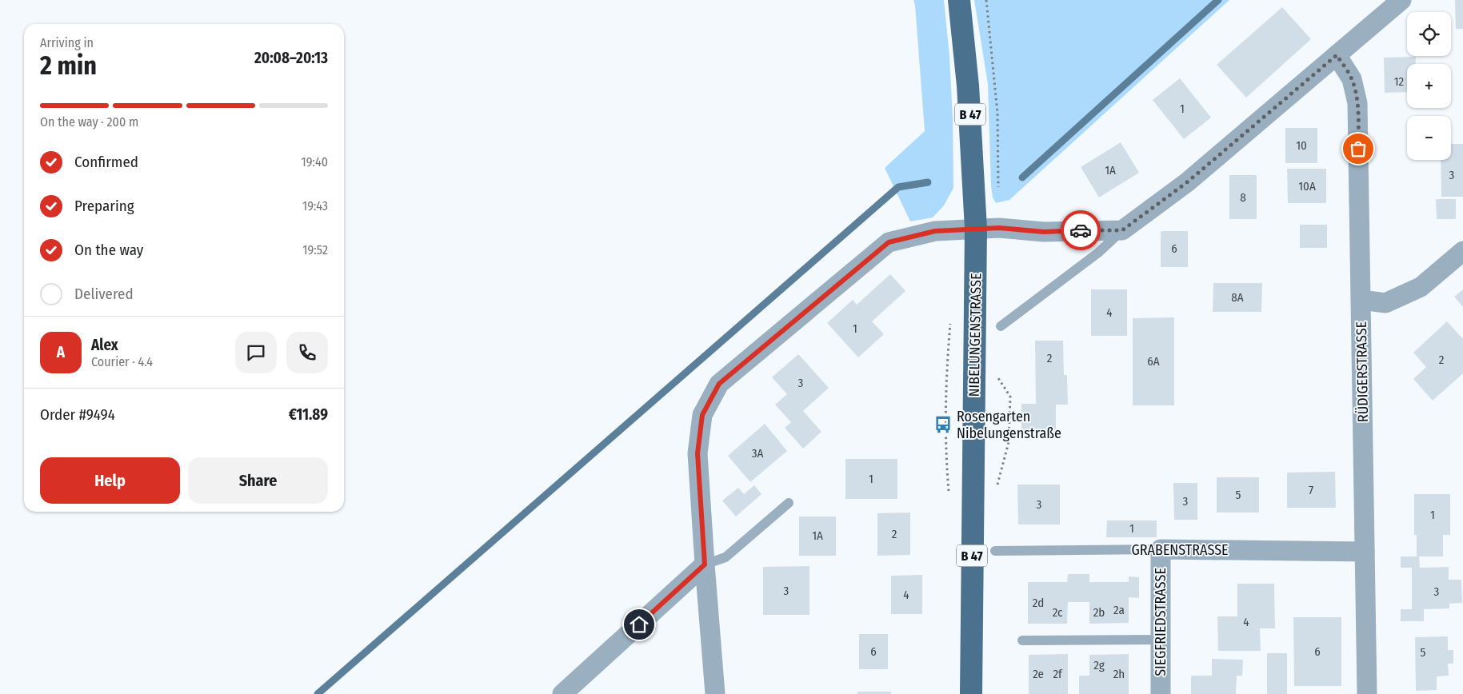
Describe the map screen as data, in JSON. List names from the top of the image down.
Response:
{
  "streets": {
    "main road": ["B 47", "NIBELUNGENSTRASSE"],
    "street": ["RÜDIGERSTRASSE", "GRABENSTRASSE", "SIEGFRIEDSTRASSE"]
  },
  "crossings": [
    ["RÜDIGERSTRASSE", "GRABENSTRASSE"],
    ["GRABENSTRASSE", "SIEGFRIEDSTRASSE"]
  ],
  "places": {
    "bus stop": ["Rosengarten Nibelungenstraße"]
  },
  "house_numbers": [
    "12",
    "1",
    "10",
    "1A",
    "3",
    "10A",
    "8",
    "6",
    "8A",
    "4",
    "1",
    "2",
    "2",
    "6A",
    "3",
    "3A",
    "1",
    "7",
    "5",
    "3",
    "3",
    "1",
    "1",
    "2",
    "1A",
    "3",
    "3",
    "4",
    "2d",
    "2a",
    "2c",
    "2b",
    "4",
    "6",
    "6",
    "5",
    "2g",
    "2e",
    "2f",
    "2h"
  ],
  "page": {
    "map_buttons": ["+", "−"],
    "heading": ["2 min", "Arriving in", "20:08–20:13"],
    "panel": [
      "Alex",
      "Courier · 4.4",
      "Order #9494",
      "€11.89"
    ],
    "bar": "On the way · 200 m",
    "list": [
      ["Confirmed", "19:40"],
      ["Preparing", "19:43"],
      ["On the way", "19:52"],
      "Delivered"
    ],
    "round": "A",
    "buttons": ["Help", "Share"]
  }
}
